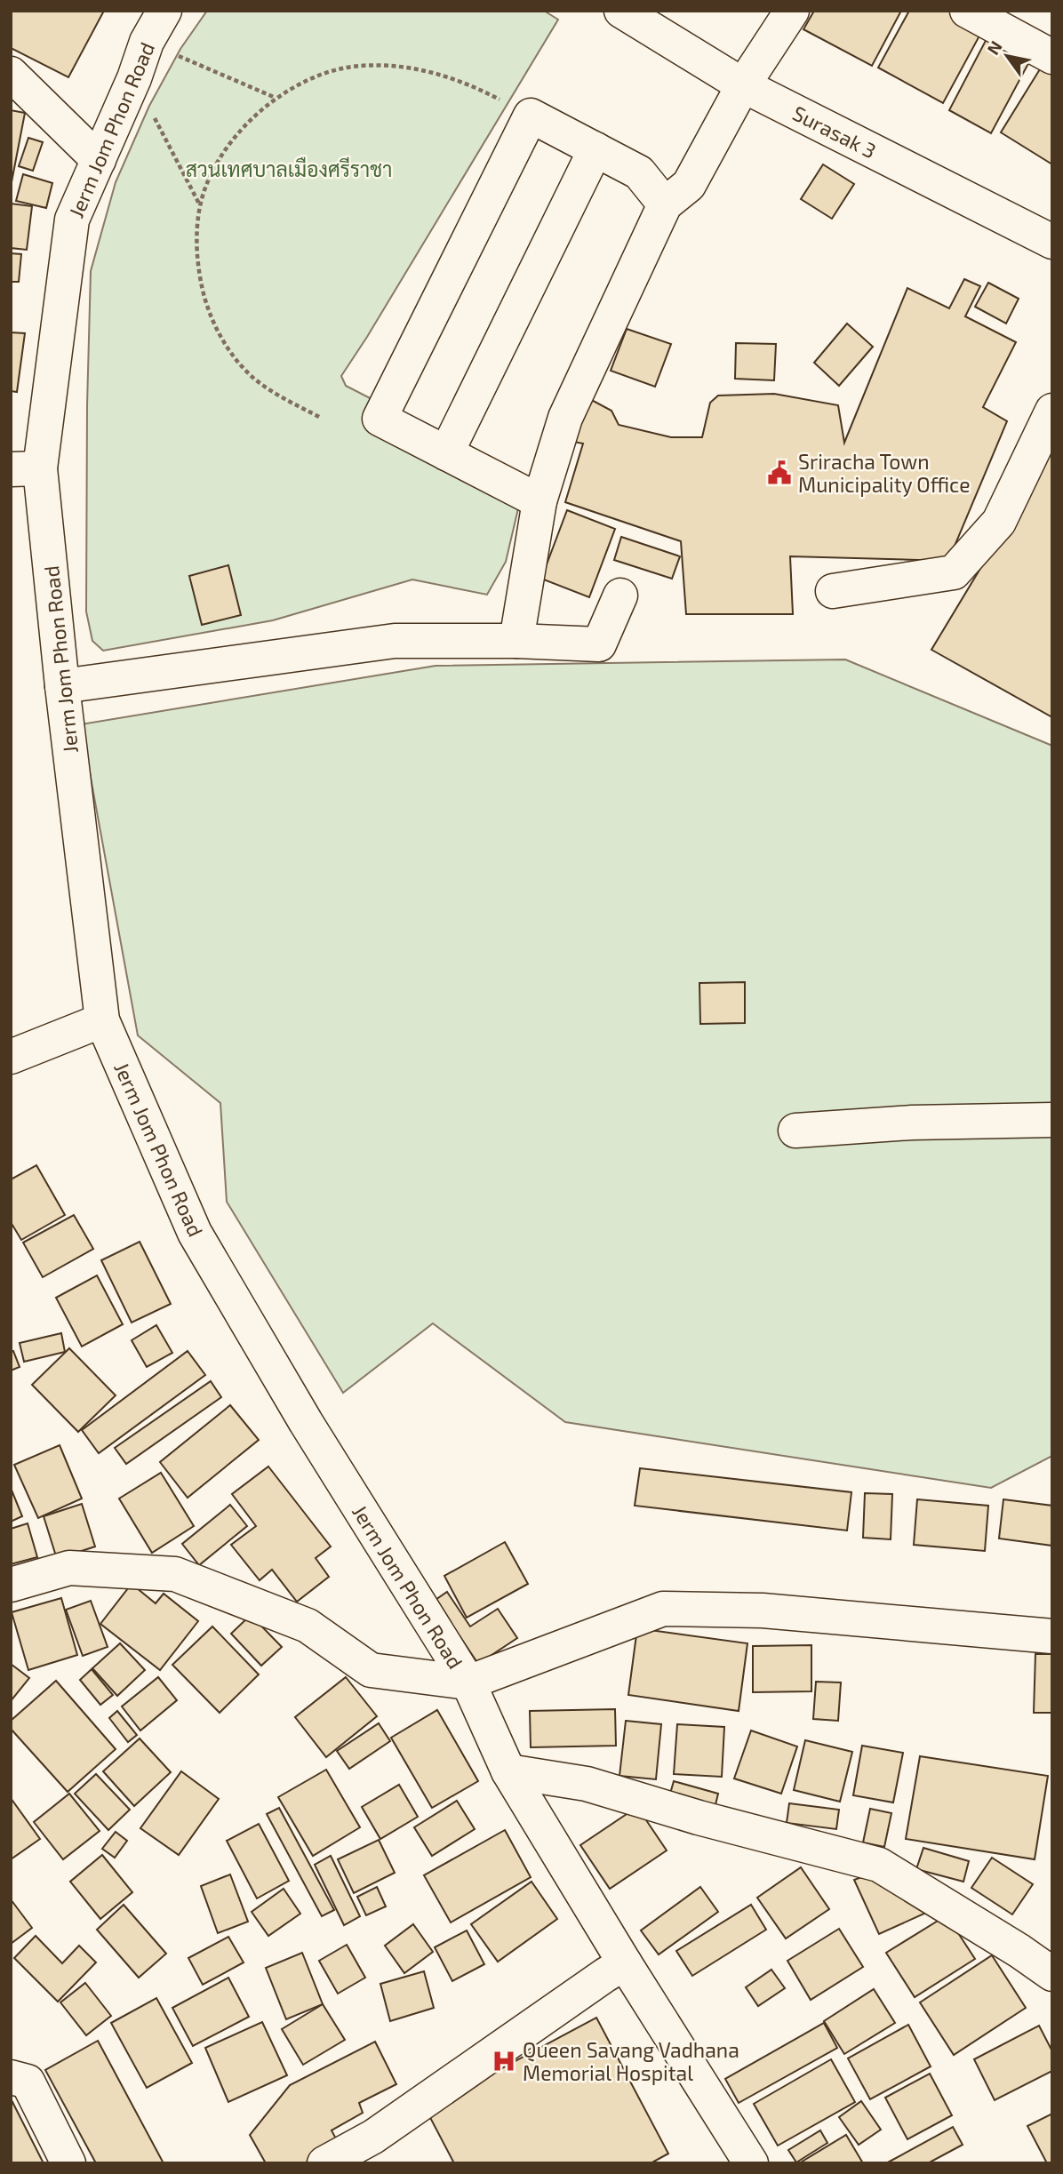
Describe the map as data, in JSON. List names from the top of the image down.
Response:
{
  "streets": {
    "main road": ["Jerm Jom Phon Road", "Surasak 3"]
  },
  "parks": ["สวนเทศบาลเมืองศรีราชา"],
  "places": {
    "public building": ["Sriracha Town Municipality Office"],
    "hospital": ["Queen Savang Vadhana Memorial Hospital"]
  },
  "north": "top left"
}
